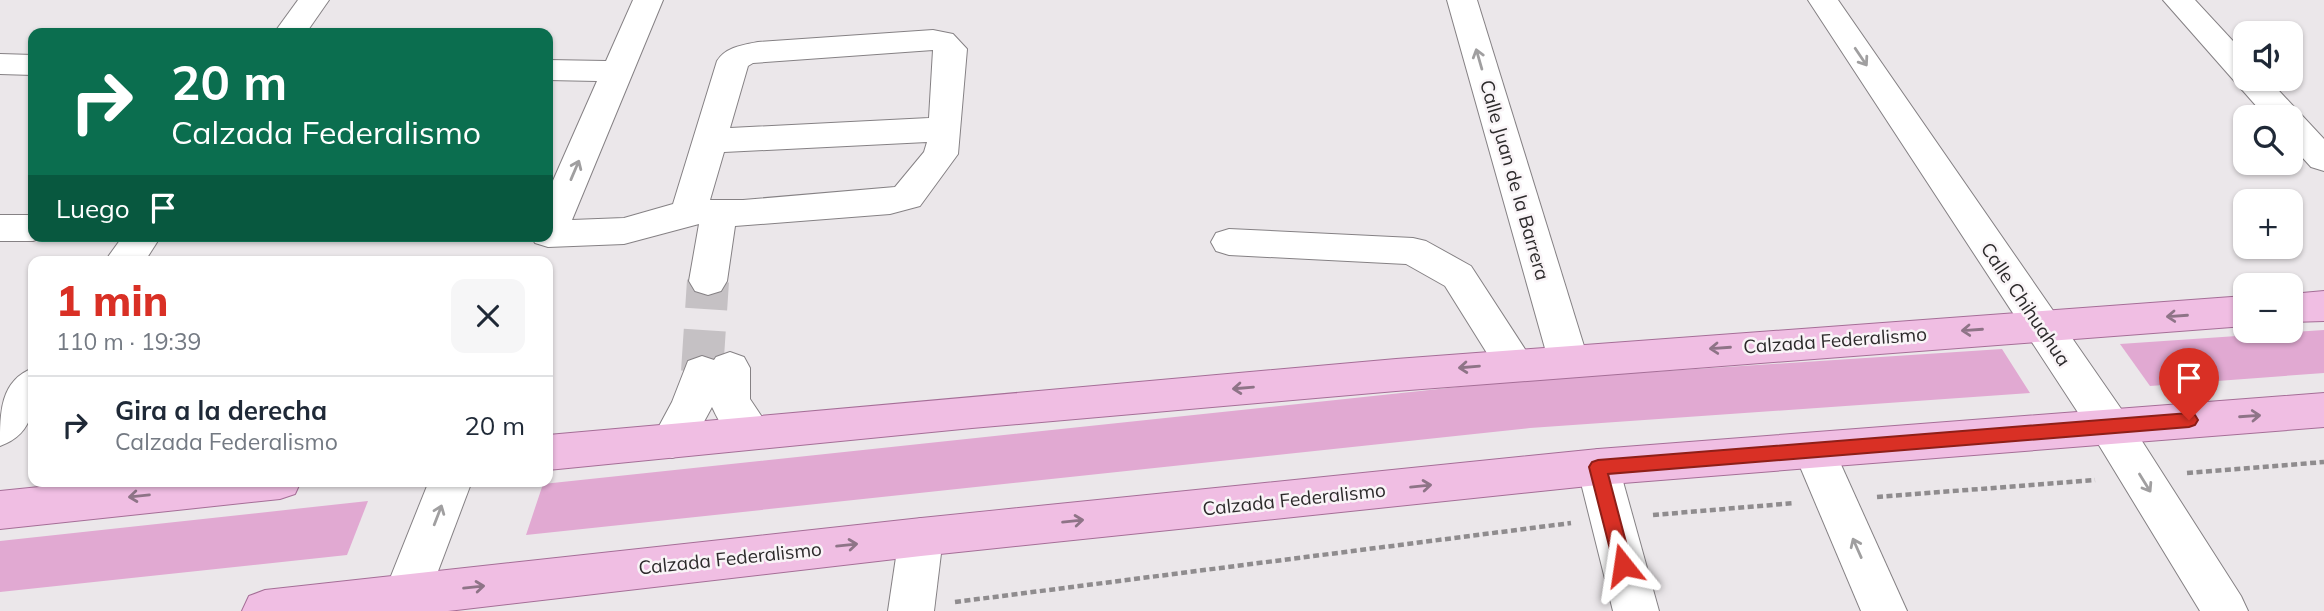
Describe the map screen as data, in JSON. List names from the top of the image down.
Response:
{
  "streets": {
    "main road": ["Calzada Federalismo"],
    "street": ["Calle Juan de la Barrera", "Calle Chihuahua"]
  },
  "crossings": [
    ["Calle Juan de la Barrera", "Calzada Federalismo"],
    ["Calle Chihuahua", "Calzada Federalismo"]
  ],
  "one_way": ["Calle Juan de la Barrera", "Calle Chihuahua"],
  "page": {
    "map_buttons": ["+", "−"],
    "turn": ["20 m", "Calzada Federalismo"],
    "then": "Luego",
    "heading": ["1 min", "110 m · 19:39"],
    "list": [
      {
        "name": "Gira a la derecha",
        "note": "Calzada Federalismo",
        "value": "20 m"
      }
    ]
  }
}
